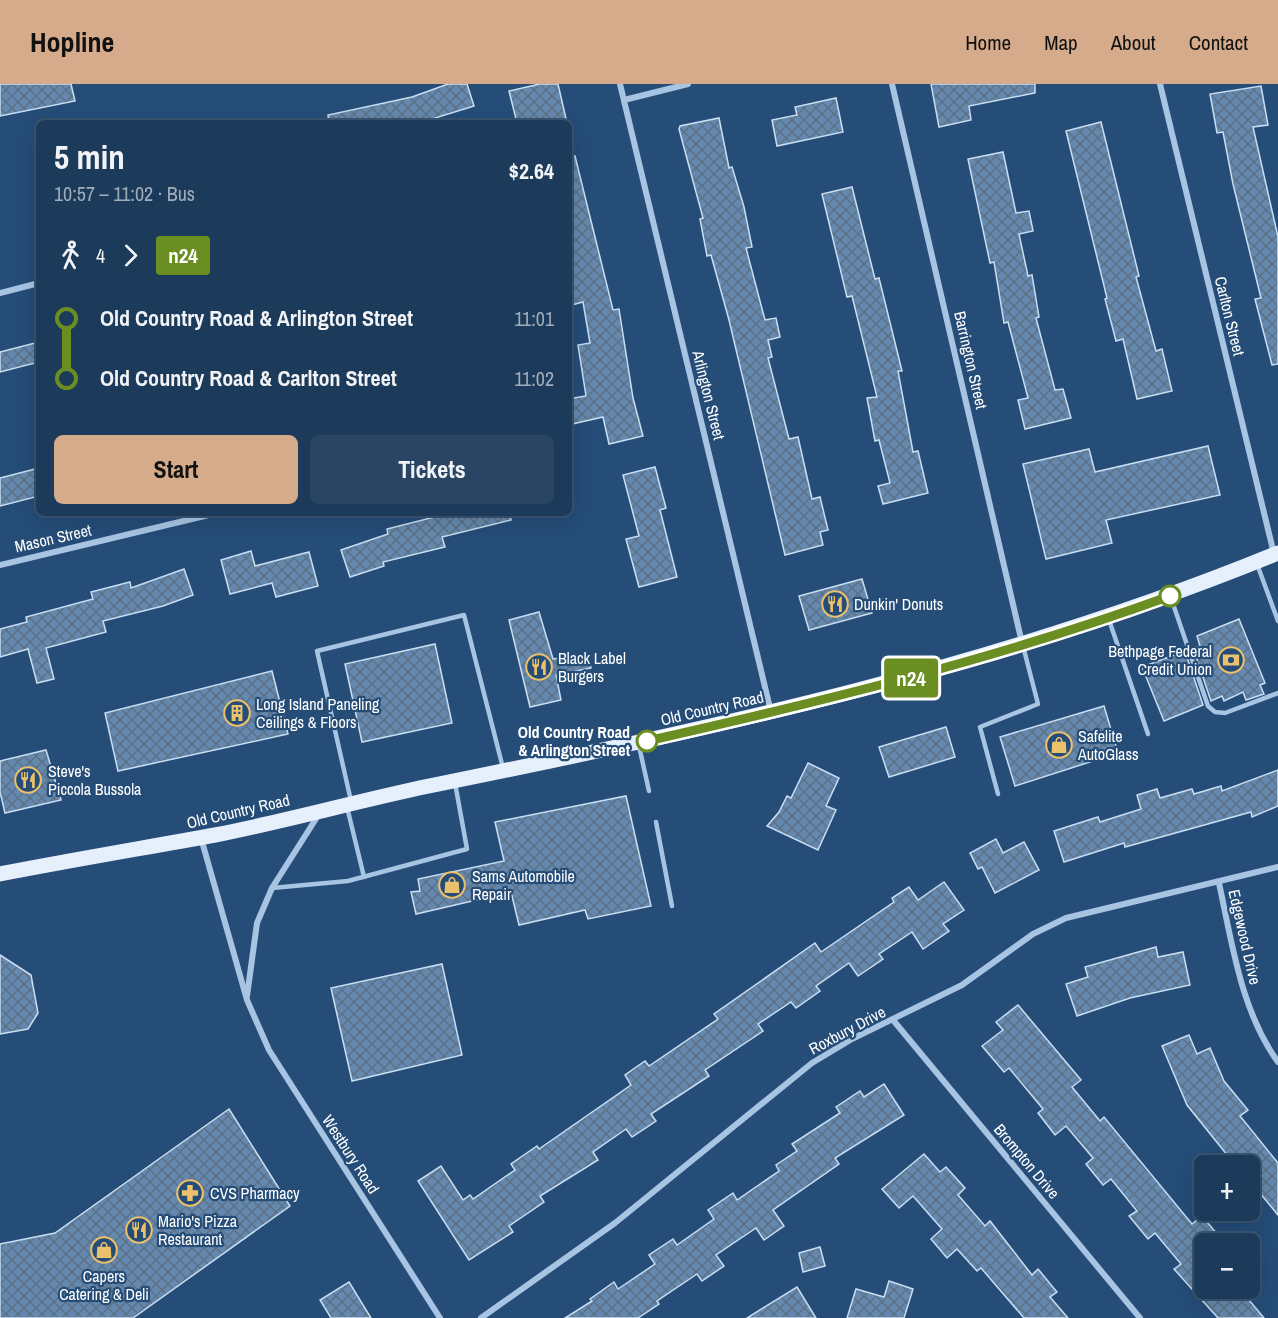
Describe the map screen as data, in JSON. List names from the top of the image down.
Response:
{
  "streets": {
    "main road": ["Old Country Road"],
    "street": [
      "Carlton Street",
      "Barrington Street",
      "Arlington Street",
      "Mason Street",
      "Edgewood Drive",
      "Roxbury Drive",
      "Westbury Road",
      "Brompton Drive"
    ]
  },
  "crossings": [
    ["Carlton Street", "Old Country Road"],
    ["Barrington Street", "Old Country Road"],
    ["Arlington Street", "Old Country Road"],
    ["Old Country Road", "Westbury Road"],
    ["Edgewood Drive", "Roxbury Drive"],
    ["Roxbury Drive", "Brompton Drive"]
  ],
  "places": {
    "restaurant": [
      "Dunkin' Donuts",
      "Black Label Burgers",
      "Steve's Piccola Bussola",
      "Mario's Pizza Restaurant"
    ],
    "bank": ["Bethpage Federal Credit Union"],
    "building": ["Long Island Paneling Ceilings & Floors"],
    "other": ["Old Country Road & Arlington Street"],
    "shop": ["Safelite AutoGlass", "Sams Automobile Repair", "Capers Catering & Deli"],
    "pharmacy": ["CVS Pharmacy"]
  },
  "lines": ["bus line n24"],
  "page": {
    "header": "Hopline",
    "nav": [
      "Home",
      "Map",
      "About",
      "Contact"
    ],
    "on_map": "n24",
    "heading": ["5 min", "10:57 – 11:02 · Bus", "$2.64"],
    "legs": ["4", "n24"],
    "list": [
      {
        "name": "Old Country Road & Arlington Street",
        "value": "11:01"
      },
      {
        "name": "Old Country Road & Carlton Street",
        "value": "11:02"
      }
    ],
    "buttons": ["Start", "Tickets"],
    "map_buttons": ["+", "−"]
  }
}
